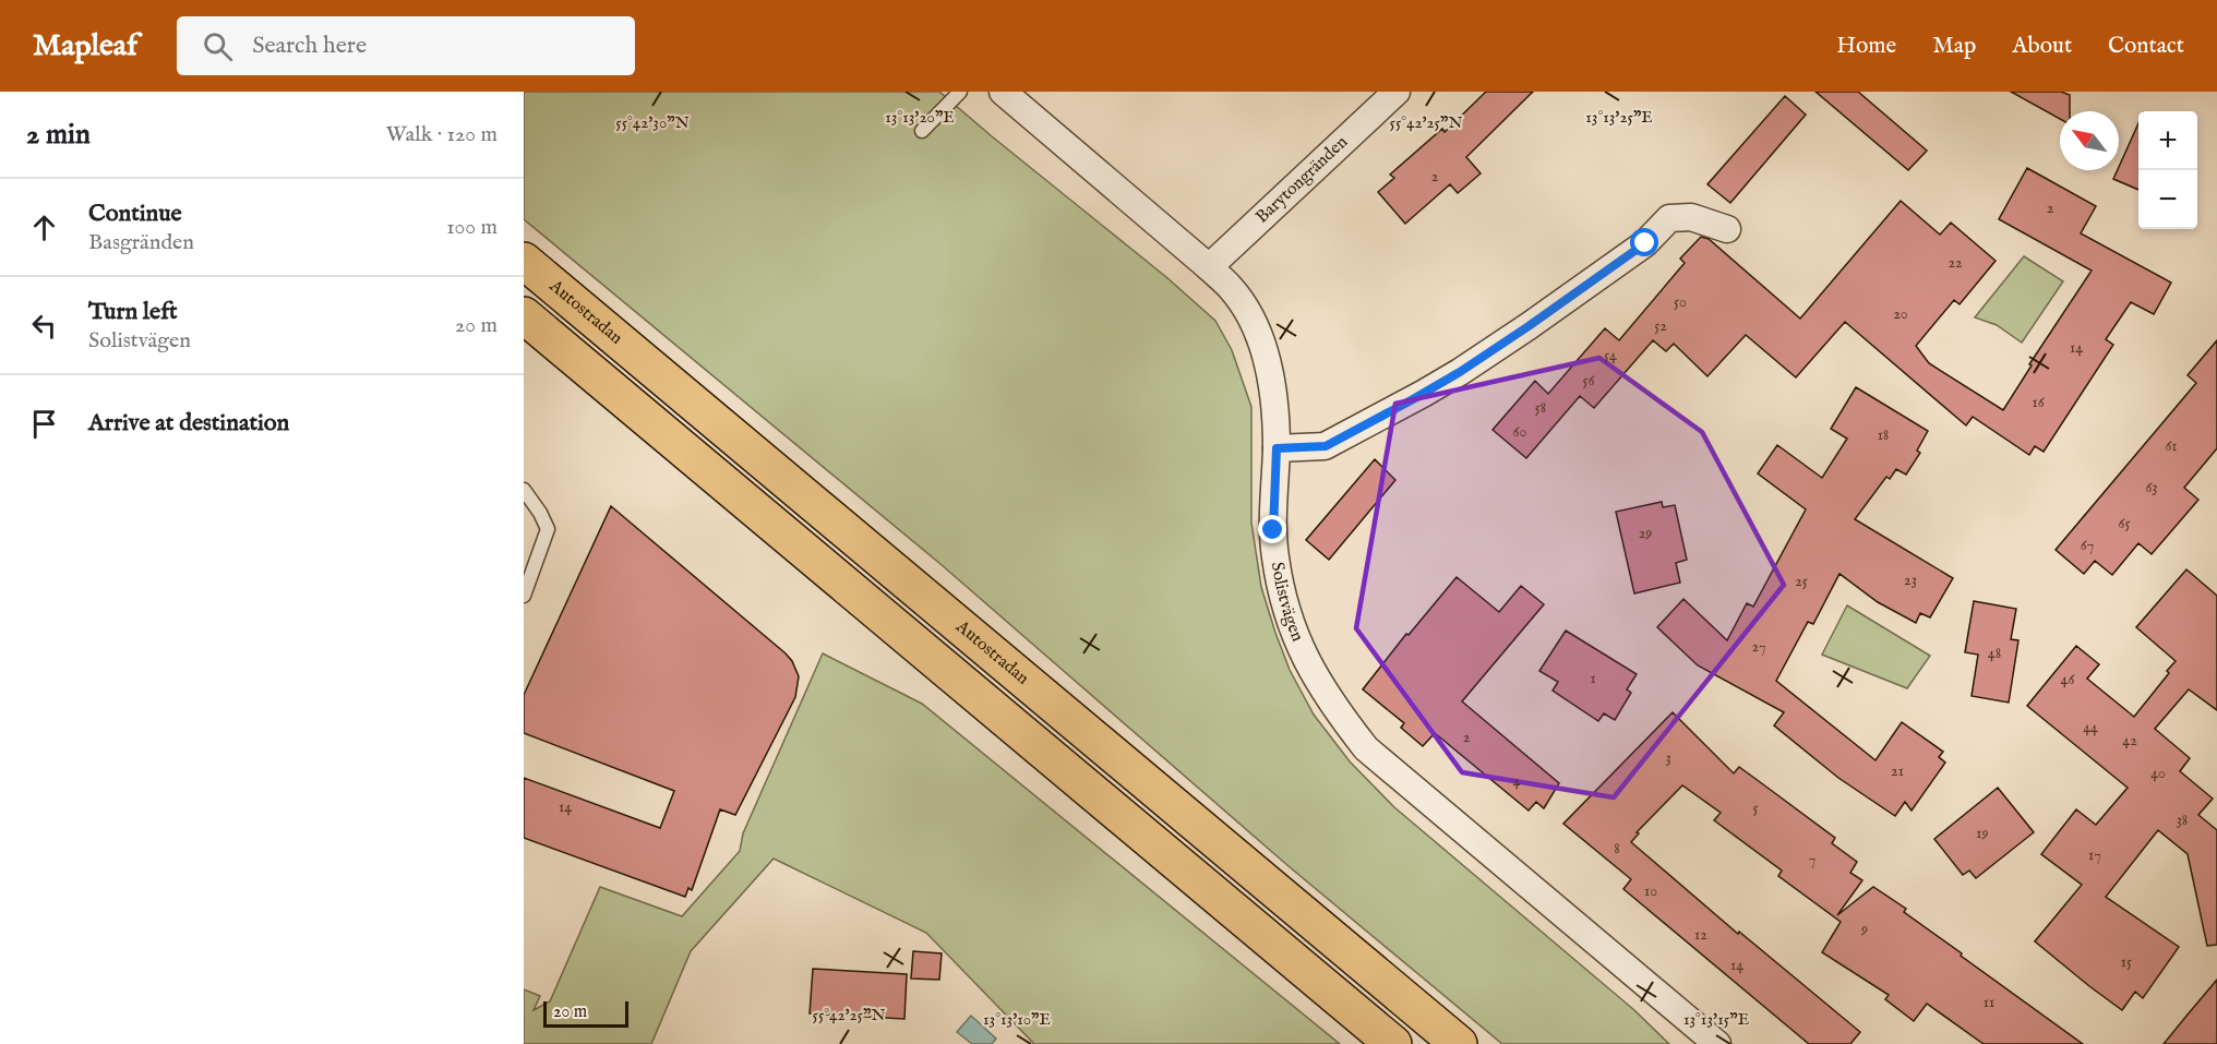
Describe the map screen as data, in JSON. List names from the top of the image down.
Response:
{
  "streets": {
    "highway": ["Autostradan"],
    "street": ["Barytongränden", "Solistvägen"]
  },
  "crossings": [
    ["Barytongränden", "Solistvägen"]
  ],
  "house_numbers": [
    "2",
    "2",
    "22",
    "50",
    "20",
    "52",
    "14",
    "54",
    "56",
    "16",
    "58",
    "60",
    "18",
    "61",
    "63",
    "65",
    "29",
    "67",
    "23",
    "25",
    "27",
    "48",
    "1",
    "46",
    "44",
    "2",
    "42",
    "3",
    "21",
    "40",
    "4",
    "14",
    "5",
    "38",
    "19",
    "8",
    "17",
    "7",
    "10",
    "9",
    "12",
    "15",
    "14",
    "11"
  ],
  "scale_bar": "20 m",
  "north": "top left",
  "page": {
    "header": "Mapleaf",
    "search": "Search here",
    "nav": [
      "Home",
      "Map",
      "About",
      "Contact"
    ],
    "heading": ["2 min", "Walk · 120 m"],
    "map_buttons": ["+", "−"],
    "list": [
      ["Continue", "Basgränden", "100 m"],
      ["Turn left", "Solistvägen", "20 m"],
      "Arrive at destination"
    ],
    "scale": "20 m"
  },
  "coordinates": [
    "13°13'25\"E",
    "13°13'20\"E",
    "55°42'30\"N",
    "55°42'25\"N",
    "13°13'10\"E",
    "13°13'15\"E"
  ]
}
